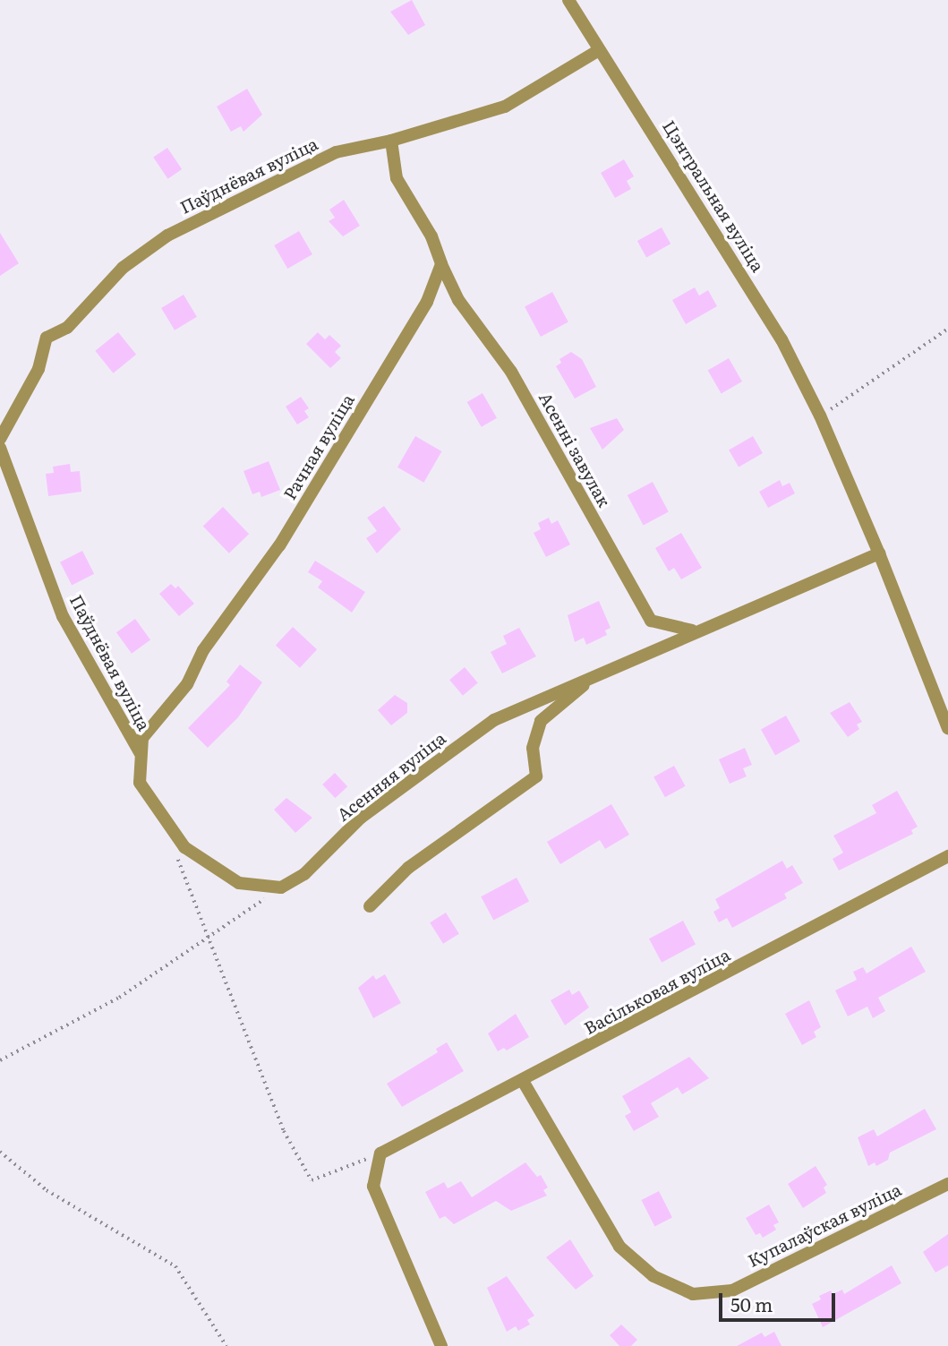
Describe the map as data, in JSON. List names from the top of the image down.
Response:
{
  "streets": {
    "street": [
      "Паўднёвая вуліца",
      "Цэнтральная вуліца",
      "Рачная вуліца",
      "Асенні завулак",
      "Асенняя вуліца",
      "Васільковая вуліца",
      "Купалаўская вуліца"
    ]
  },
  "crossings": [
    ["Паўднёвая вуліца", "Цэнтральная вуліца"],
    ["Паўднёвая вуліца", "Рачная вуліца"],
    ["Цэнтральная вуліца", "Асенняя вуліца"],
    ["Рачная вуліца", "Асенні завулак"],
    ["Асенні завулак", "Асенняя вуліца"],
    ["Васільковая вуліца", "Купалаўская вуліца"]
  ],
  "scale_bar": "50 m"
}
